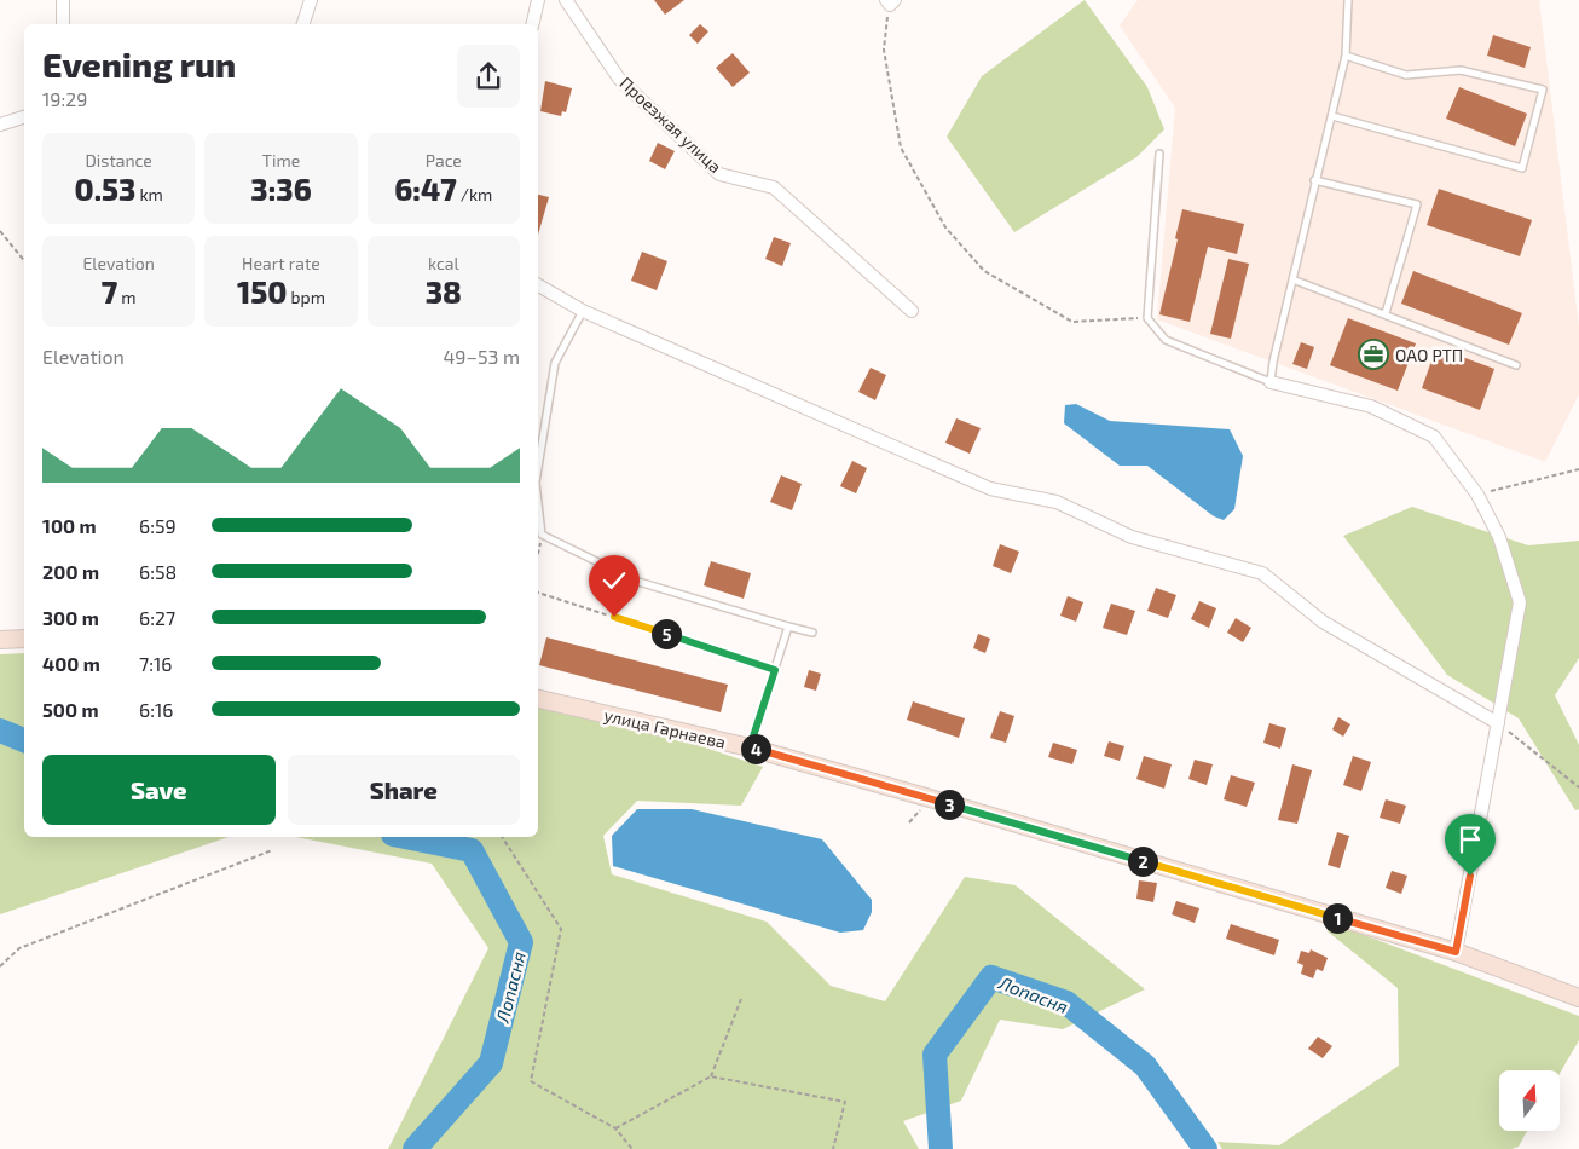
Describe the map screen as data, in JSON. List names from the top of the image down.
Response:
{
  "streets": {
    "street": ["Проезжая улица", "улица Гарнаева"]
  },
  "water": ["Лопасня"],
  "places": {
    "office": ["ОАО РТП"]
  },
  "north": "top",
  "page": {
    "heading": ["Evening run", "19:29"],
    "stats": [
      ["Distance", "0.53 km"],
      ["Time", "3:36"],
      ["Pace", "6:47 /km"],
      ["Elevation", "7 m"],
      ["Heart rate", "150 bpm"],
      ["kcal", "38"]
    ],
    "chart": ["Elevation", "49–53 m"],
    "list": [
      {
        "name": "100 m",
        "note": "6:59"
      },
      {
        "name": "200 m",
        "note": "6:58"
      },
      {
        "name": "300 m",
        "note": "6:27"
      },
      {
        "name": "400 m",
        "note": "7:16"
      },
      {
        "name": "500 m",
        "note": "6:16"
      }
    ],
    "pins": [
      "5",
      "4",
      "3",
      "2",
      "1"
    ],
    "buttons": ["Save", "Share"]
  }
}
